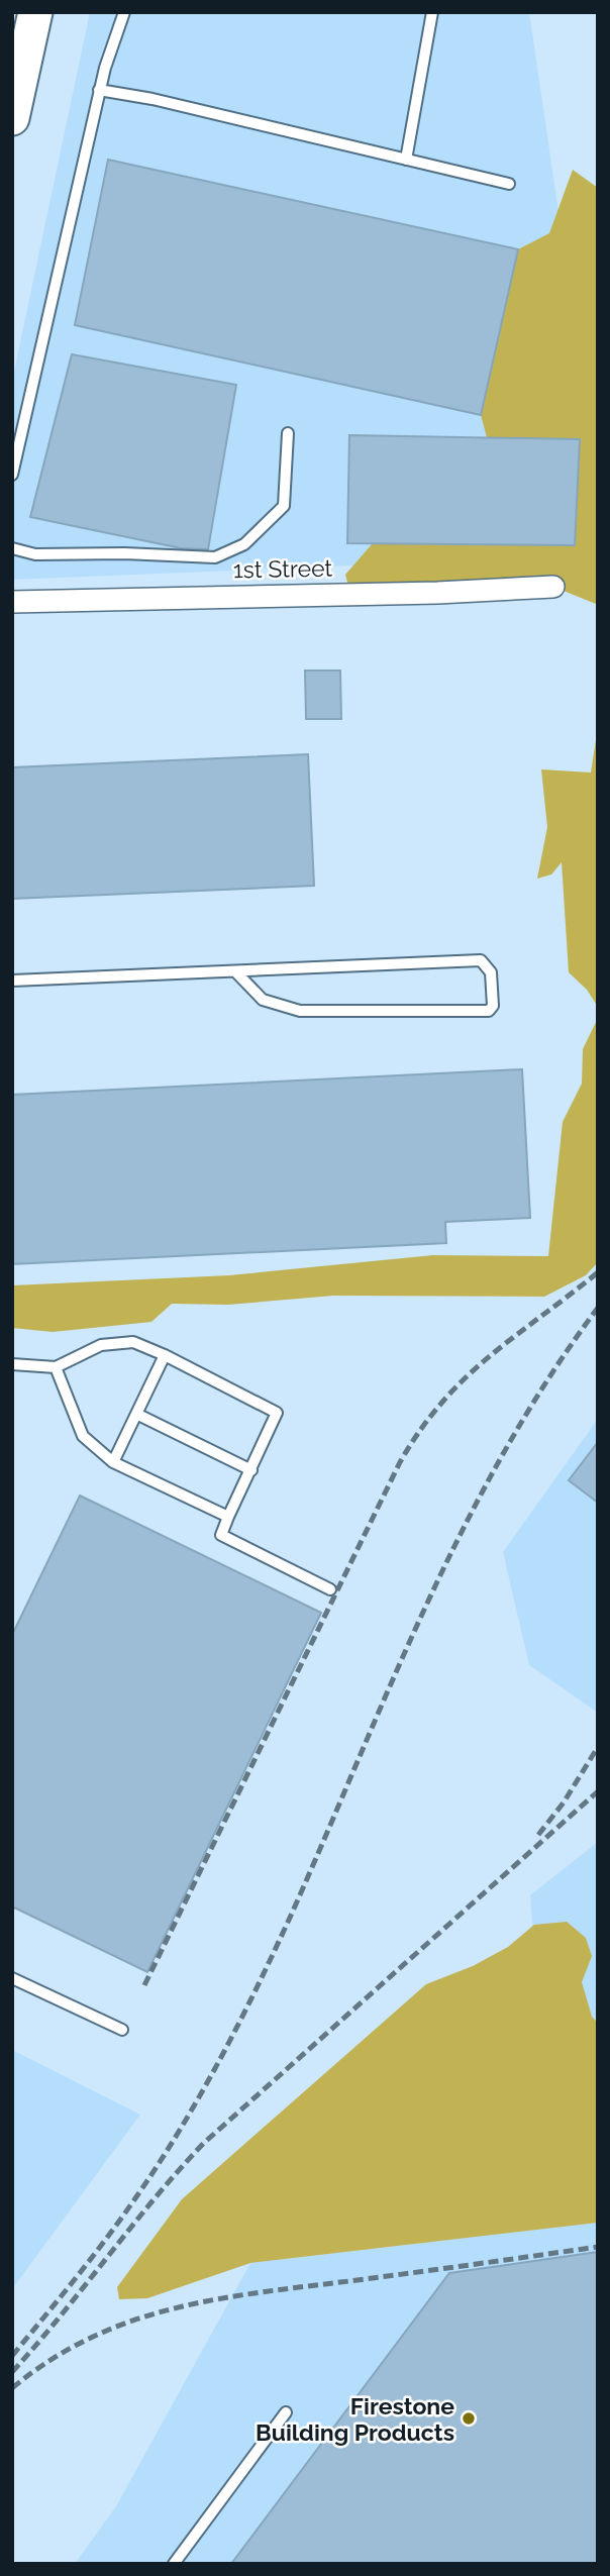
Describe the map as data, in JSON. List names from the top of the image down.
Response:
{
  "streets": {
    "street": ["1st Street"]
  },
  "places": ["Firestone Building Products"]
}
